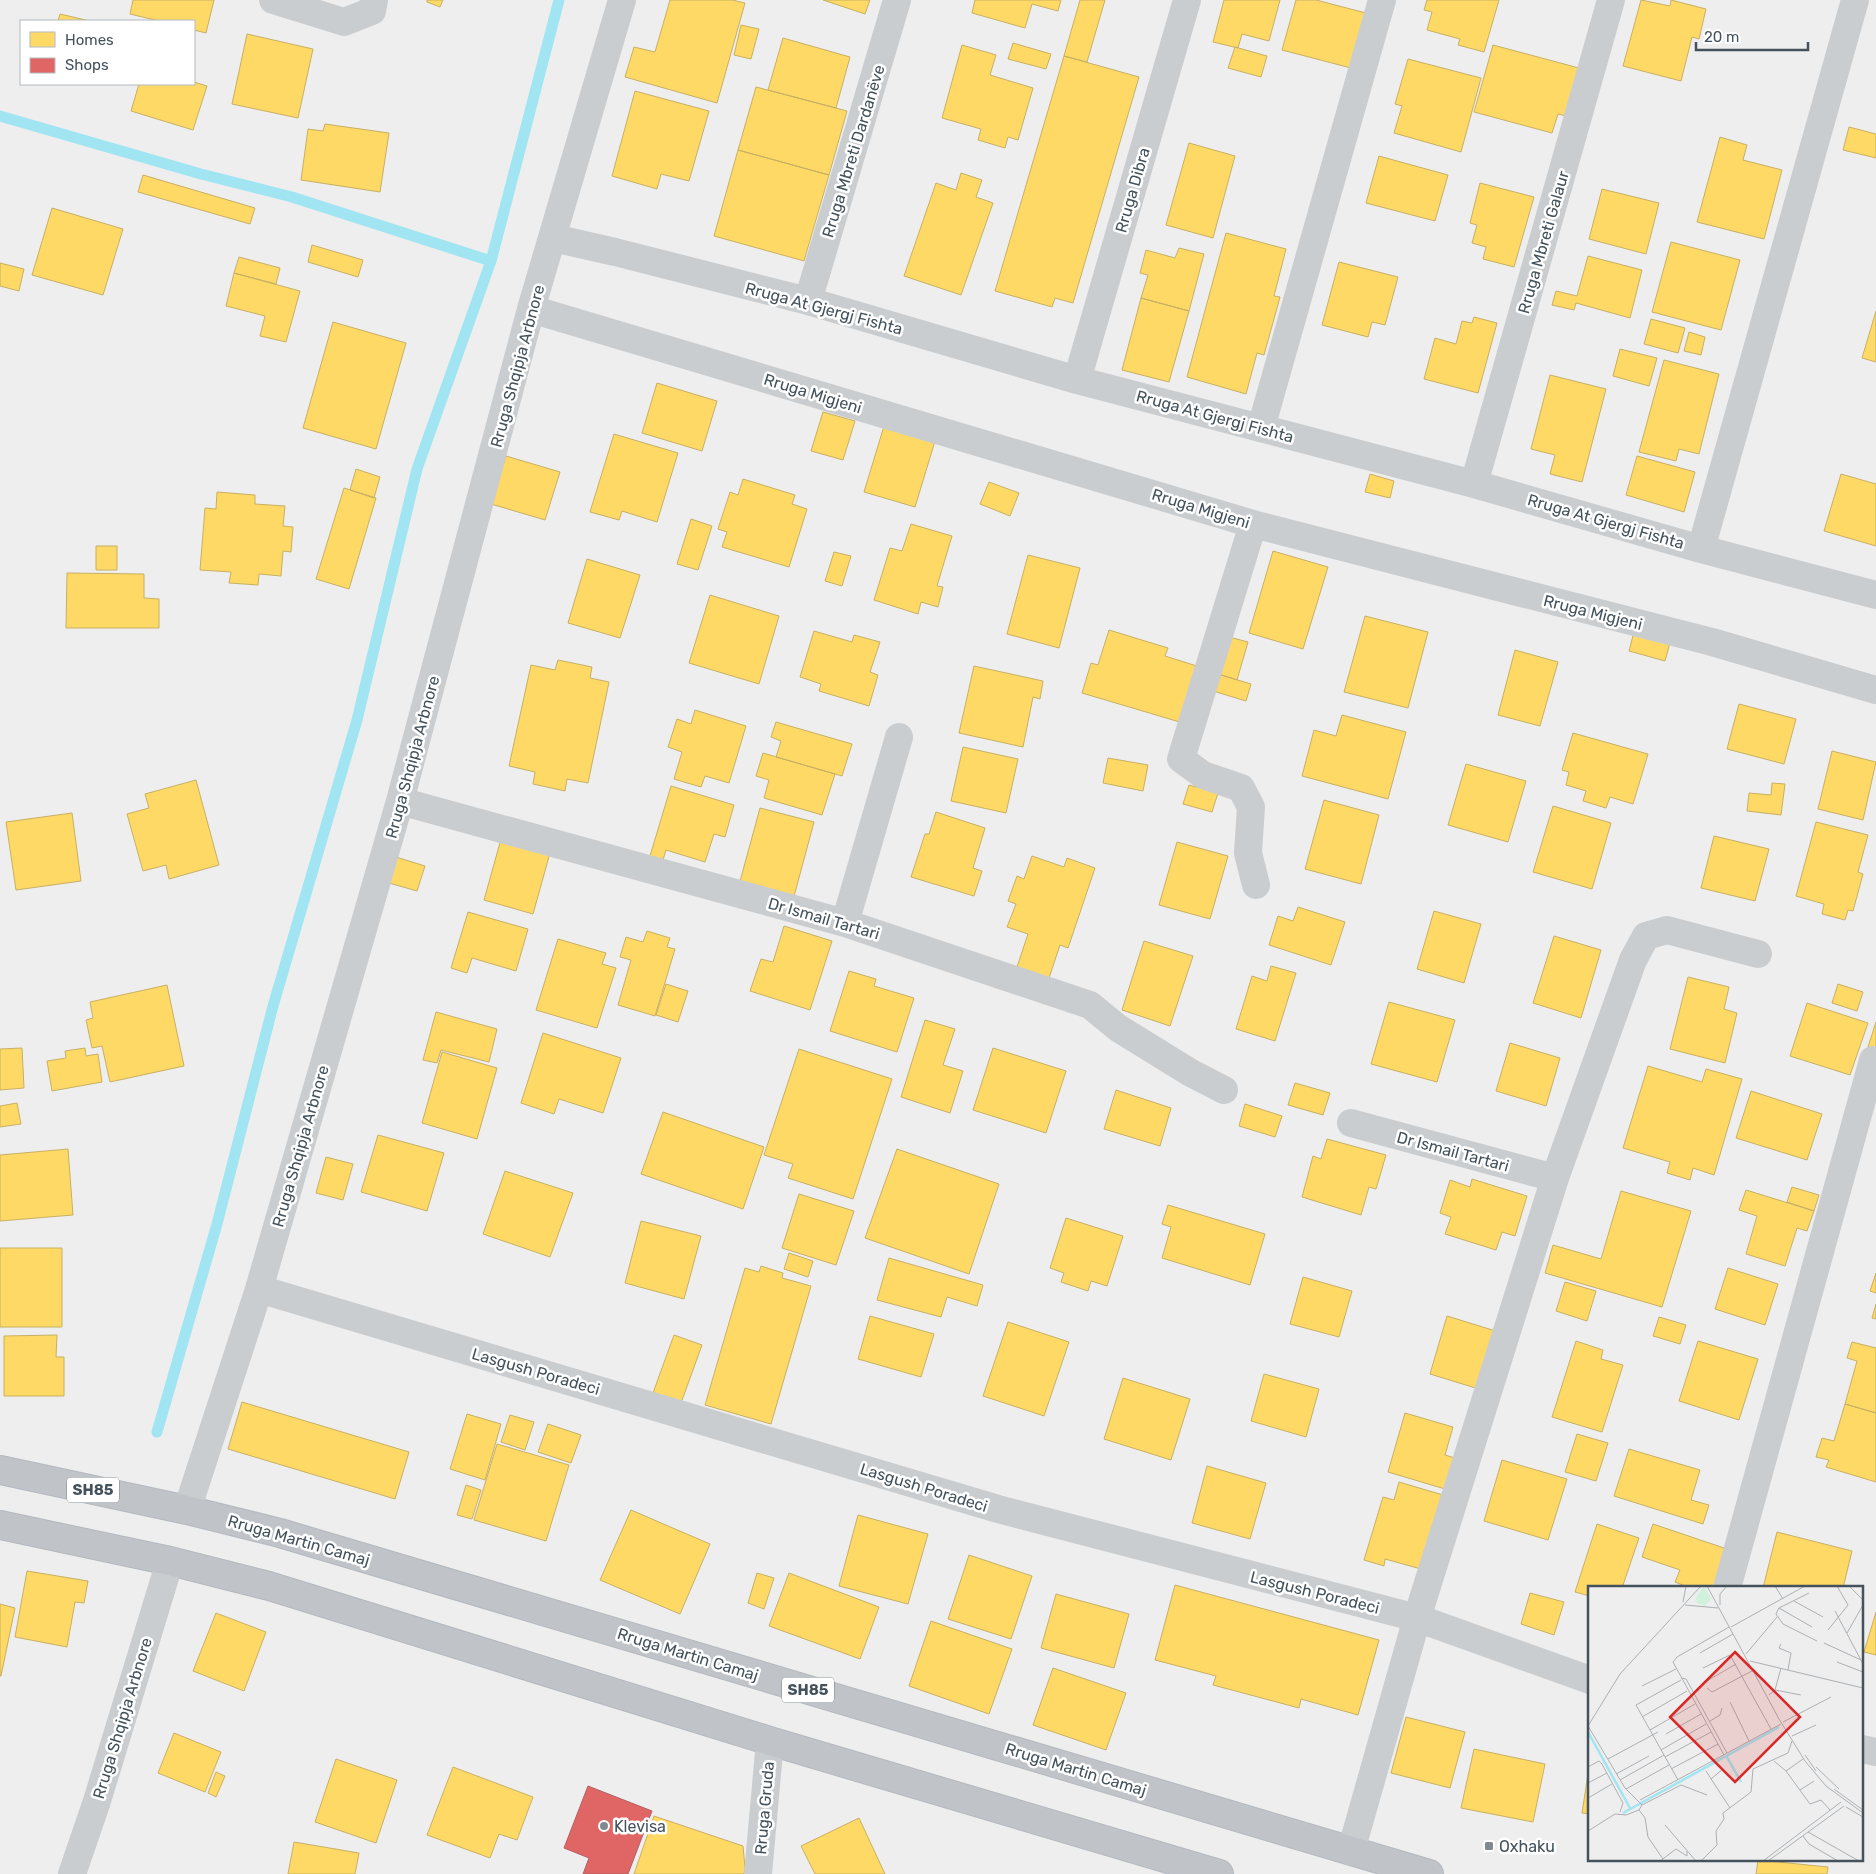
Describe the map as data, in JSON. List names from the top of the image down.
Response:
{
  "streets": {
    "highway": ["SH85", "Rruga Martin Camaj"],
    "street": [
      "Rruga Mbreti Dardanëve",
      "Rruga Dibra",
      "Rruga Mbreti Galaur",
      "Rruga At Gjergj Fishta",
      "Rruga Shqipja Arbnore",
      "Rruga Migjeni",
      "Dr Ismail Tartari",
      "Lasgush Poradeci",
      "Rruga Gruda"
    ]
  },
  "crossings": [
    ["Rruga Mbreti Dardanëve", "Rruga At Gjergj Fishta"],
    ["Rruga Dibra", "Rruga At Gjergj Fishta"],
    ["Rruga Mbreti Galaur", "Rruga At Gjergj Fishta"],
    ["Rruga At Gjergj Fishta", "Rruga Shqipja Arbnore"],
    ["Rruga Shqipja Arbnore", "Rruga Migjeni"],
    ["Rruga Shqipja Arbnore", "Dr Ismail Tartari"],
    ["Rruga Shqipja Arbnore", "Lasgush Poradeci"],
    ["Rruga Shqipja Arbnore", "Rruga Martin Camaj"]
  ],
  "places": {
    "other": ["Klevisa"],
    "transit": ["Oxhaku"]
  },
  "legend": ["Homes", "Shops"],
  "scale_bar": "20 m"
}
